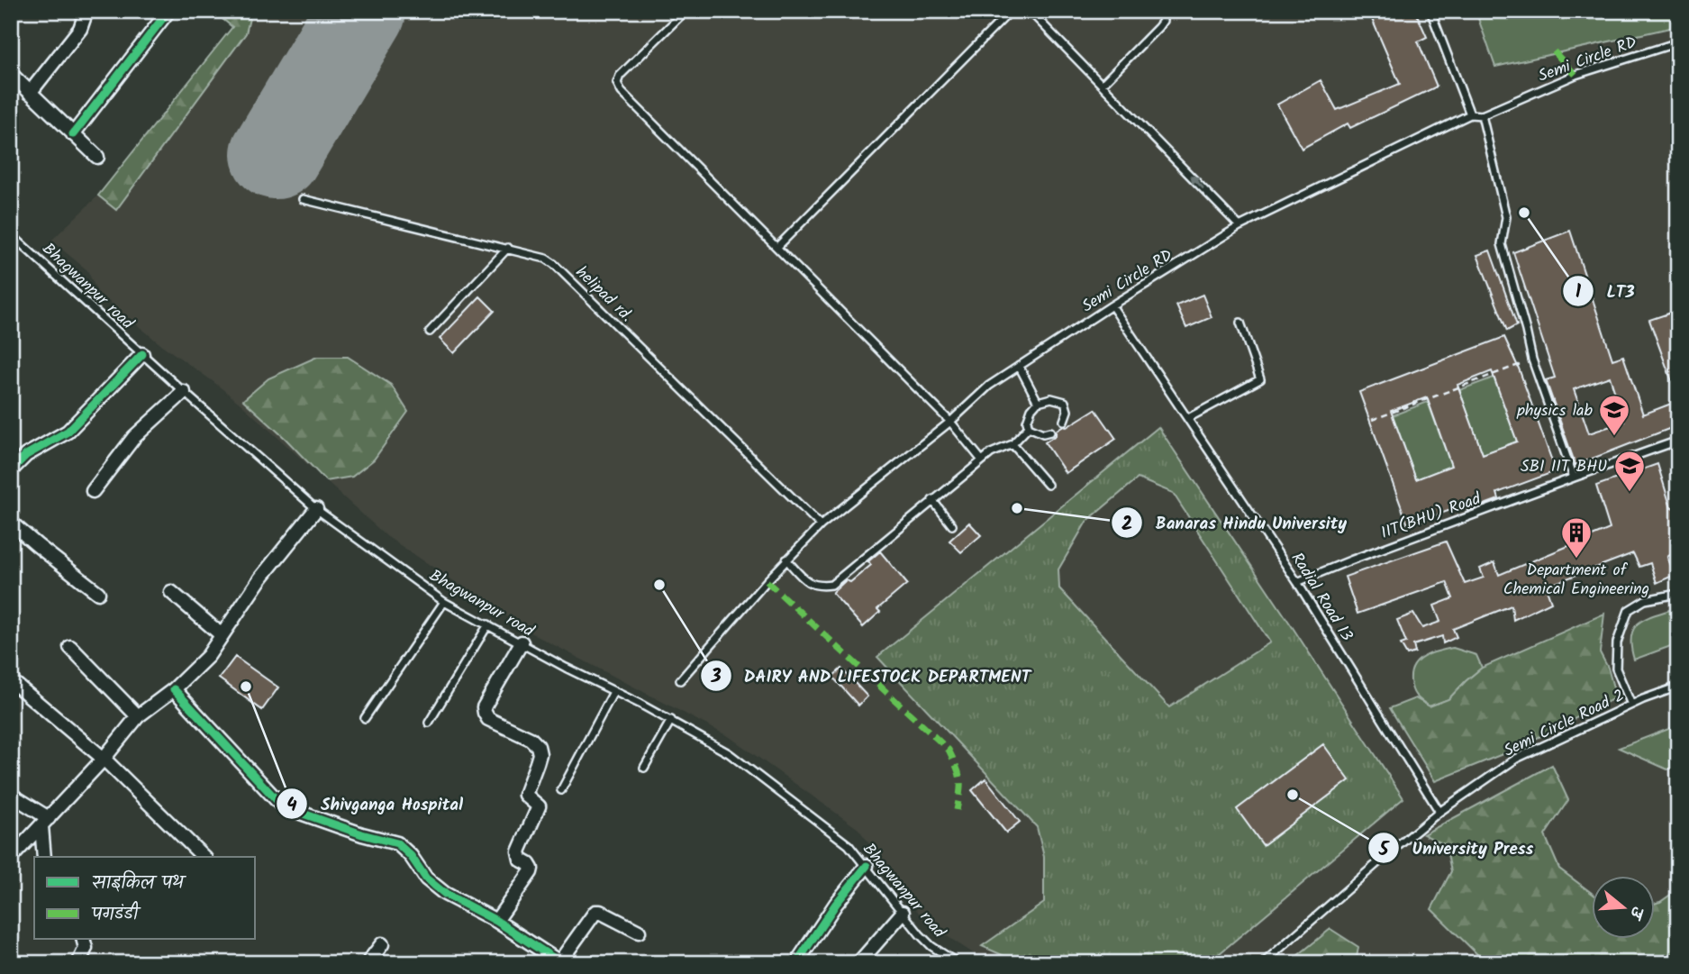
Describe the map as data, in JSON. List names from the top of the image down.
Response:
{
  "streets": {
    "lane": [
      "Semi Circle RD",
      "Bhagwanpur road",
      "helipad rd.",
      "IIT(BHU) Road",
      "Radial Road 13",
      "Semi Circle Road 2"
    ]
  },
  "crossings": [
    ["Semi Circle RD", "helipad rd."],
    ["Semi Circle RD", "Radial Road 13"],
    ["IIT(BHU) Road", "Radial Road 13"],
    ["Radial Road 13", "Semi Circle Road 2"]
  ],
  "places": {
    "other": [
      "LT3",
      "Banaras Hindu University",
      "DAIRY AND LIFESTOCK DEPARTMENT",
      "Shivganga Hospital",
      "University Press"
    ],
    "school or university": ["physics lab", "SBI IIT BHU"],
    "building": ["Department of Chemical Engineering"]
  },
  "legend": ["साइकिल पथ", "पगडंडी"],
  "north": "right"
}
